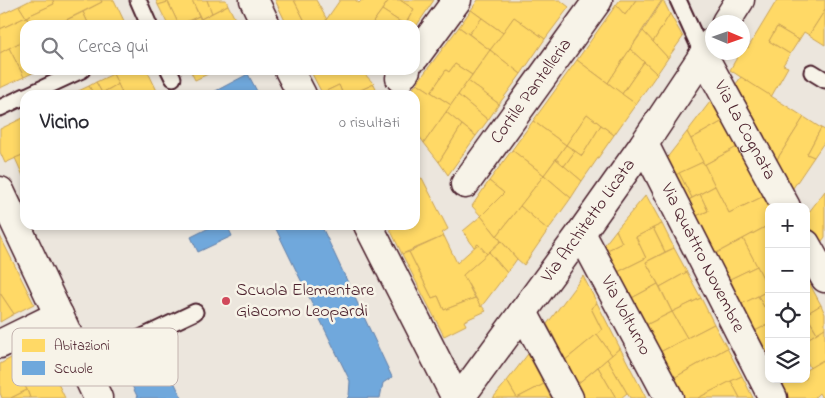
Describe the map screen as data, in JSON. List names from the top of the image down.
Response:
{
  "streets": {
    "street": [
      "Cortile Pantelleria",
      "Via La Cognata",
      "Via Architetto Licata",
      "Via Quattro Novembre",
      "Via Volturno"
    ]
  },
  "crossings": [
    ["Via Architetto Licata", "Via Quattro Novembre"],
    ["Via Architetto Licata", "Via Volturno"]
  ],
  "places": ["Scuola Elementare Giacomo Leopardi"],
  "legend": ["Abitazioni", "Scuole"],
  "north": "right",
  "page": {
    "search": "Cerca qui",
    "heading": ["Vicino", "0 risultati"],
    "map_buttons": ["+", "−"]
  }
}
